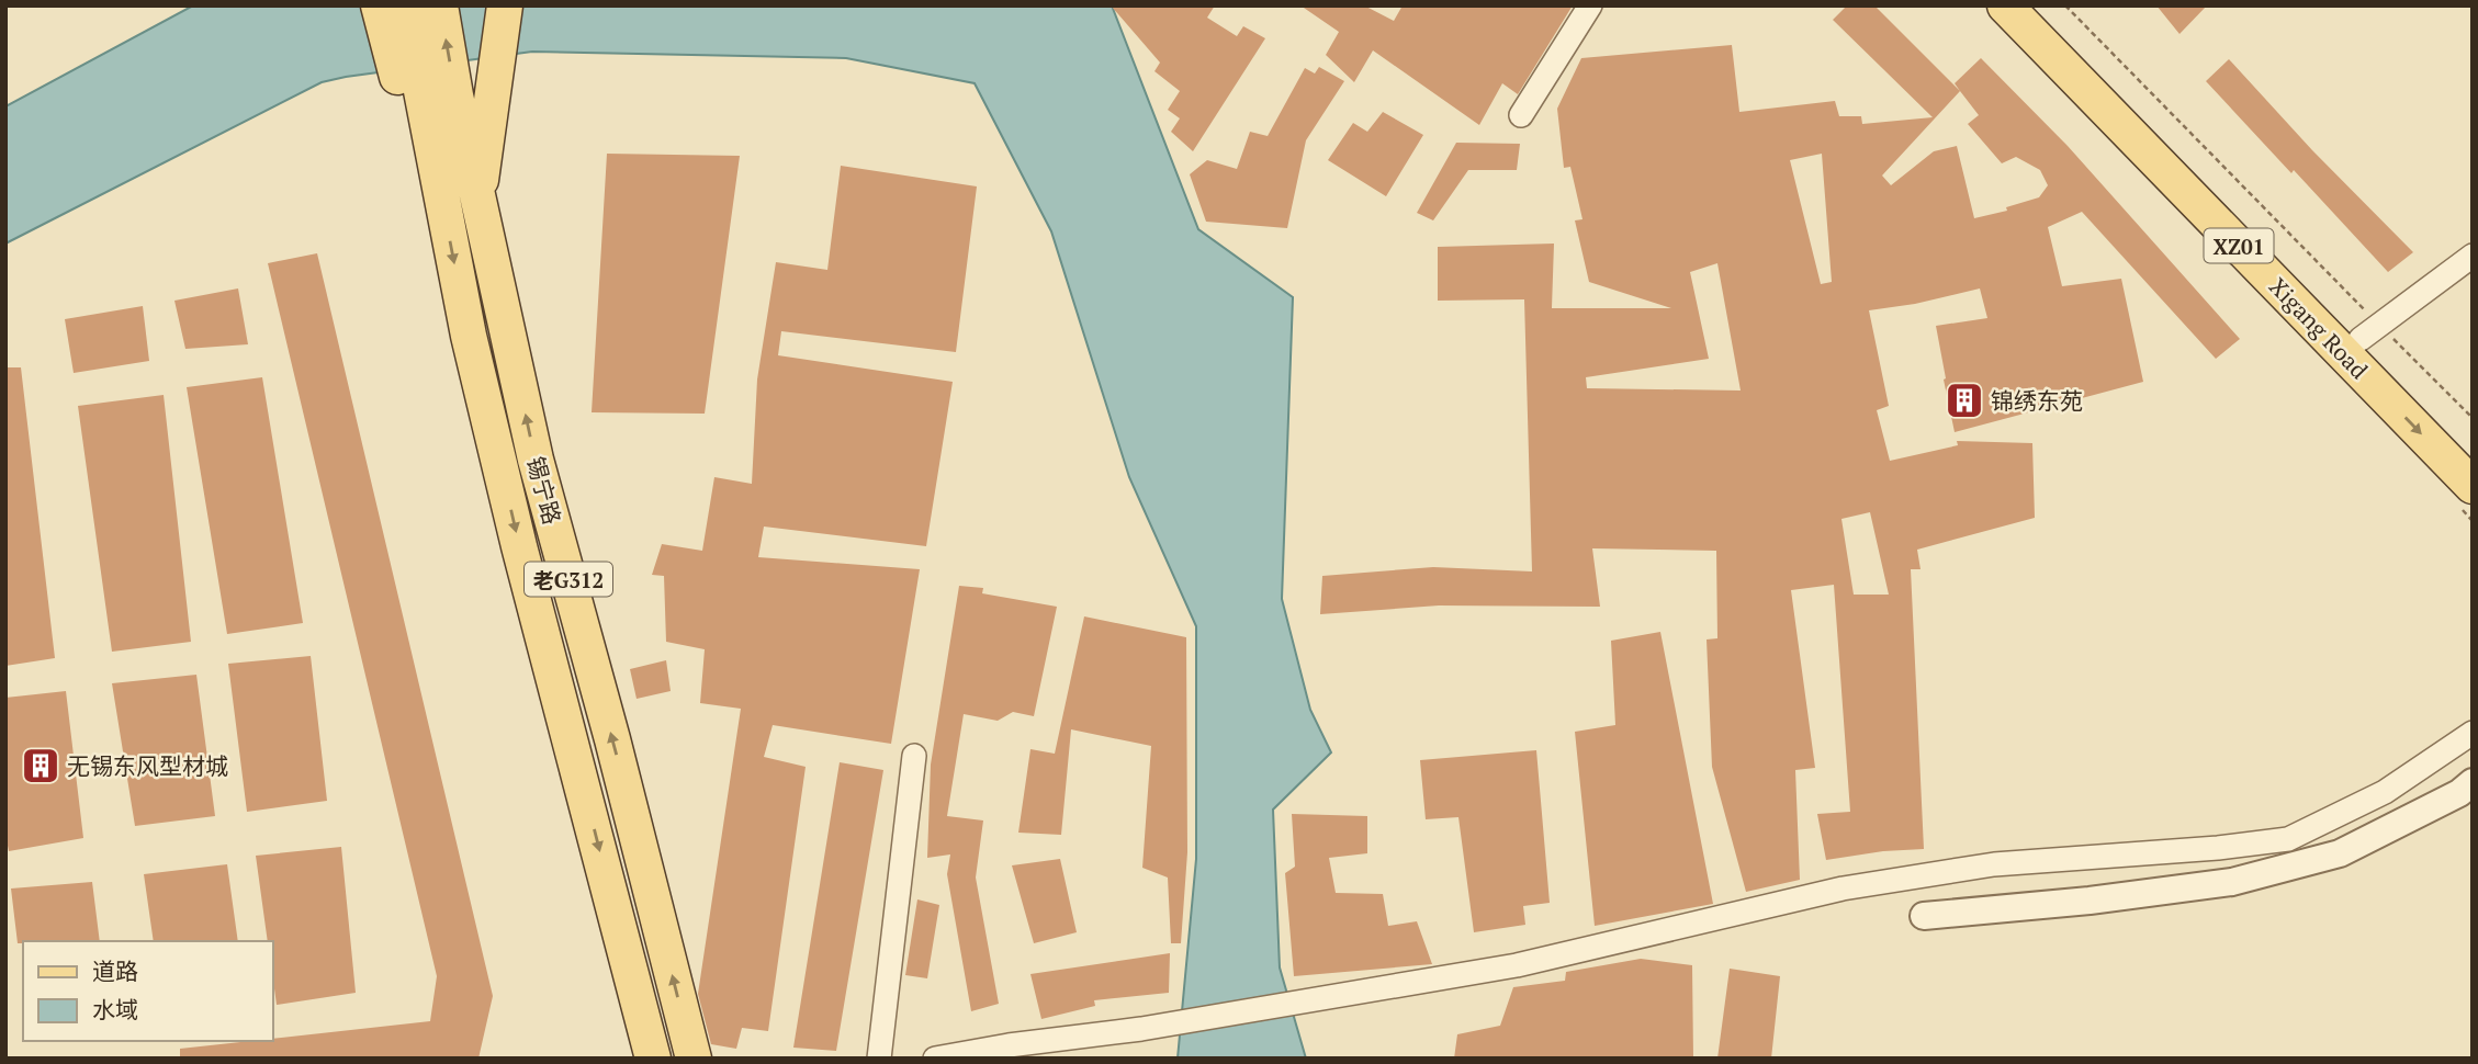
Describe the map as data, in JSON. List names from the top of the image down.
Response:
{
  "streets": {
    "main road": [
      "XZ01",
      "Xigang Road",
      "锡宁路",
      "老G312"
    ]
  },
  "places": {
    "building": ["锦绣东苑", "无锡东风型材城"]
  },
  "legend": ["道路", "水域"]
}
